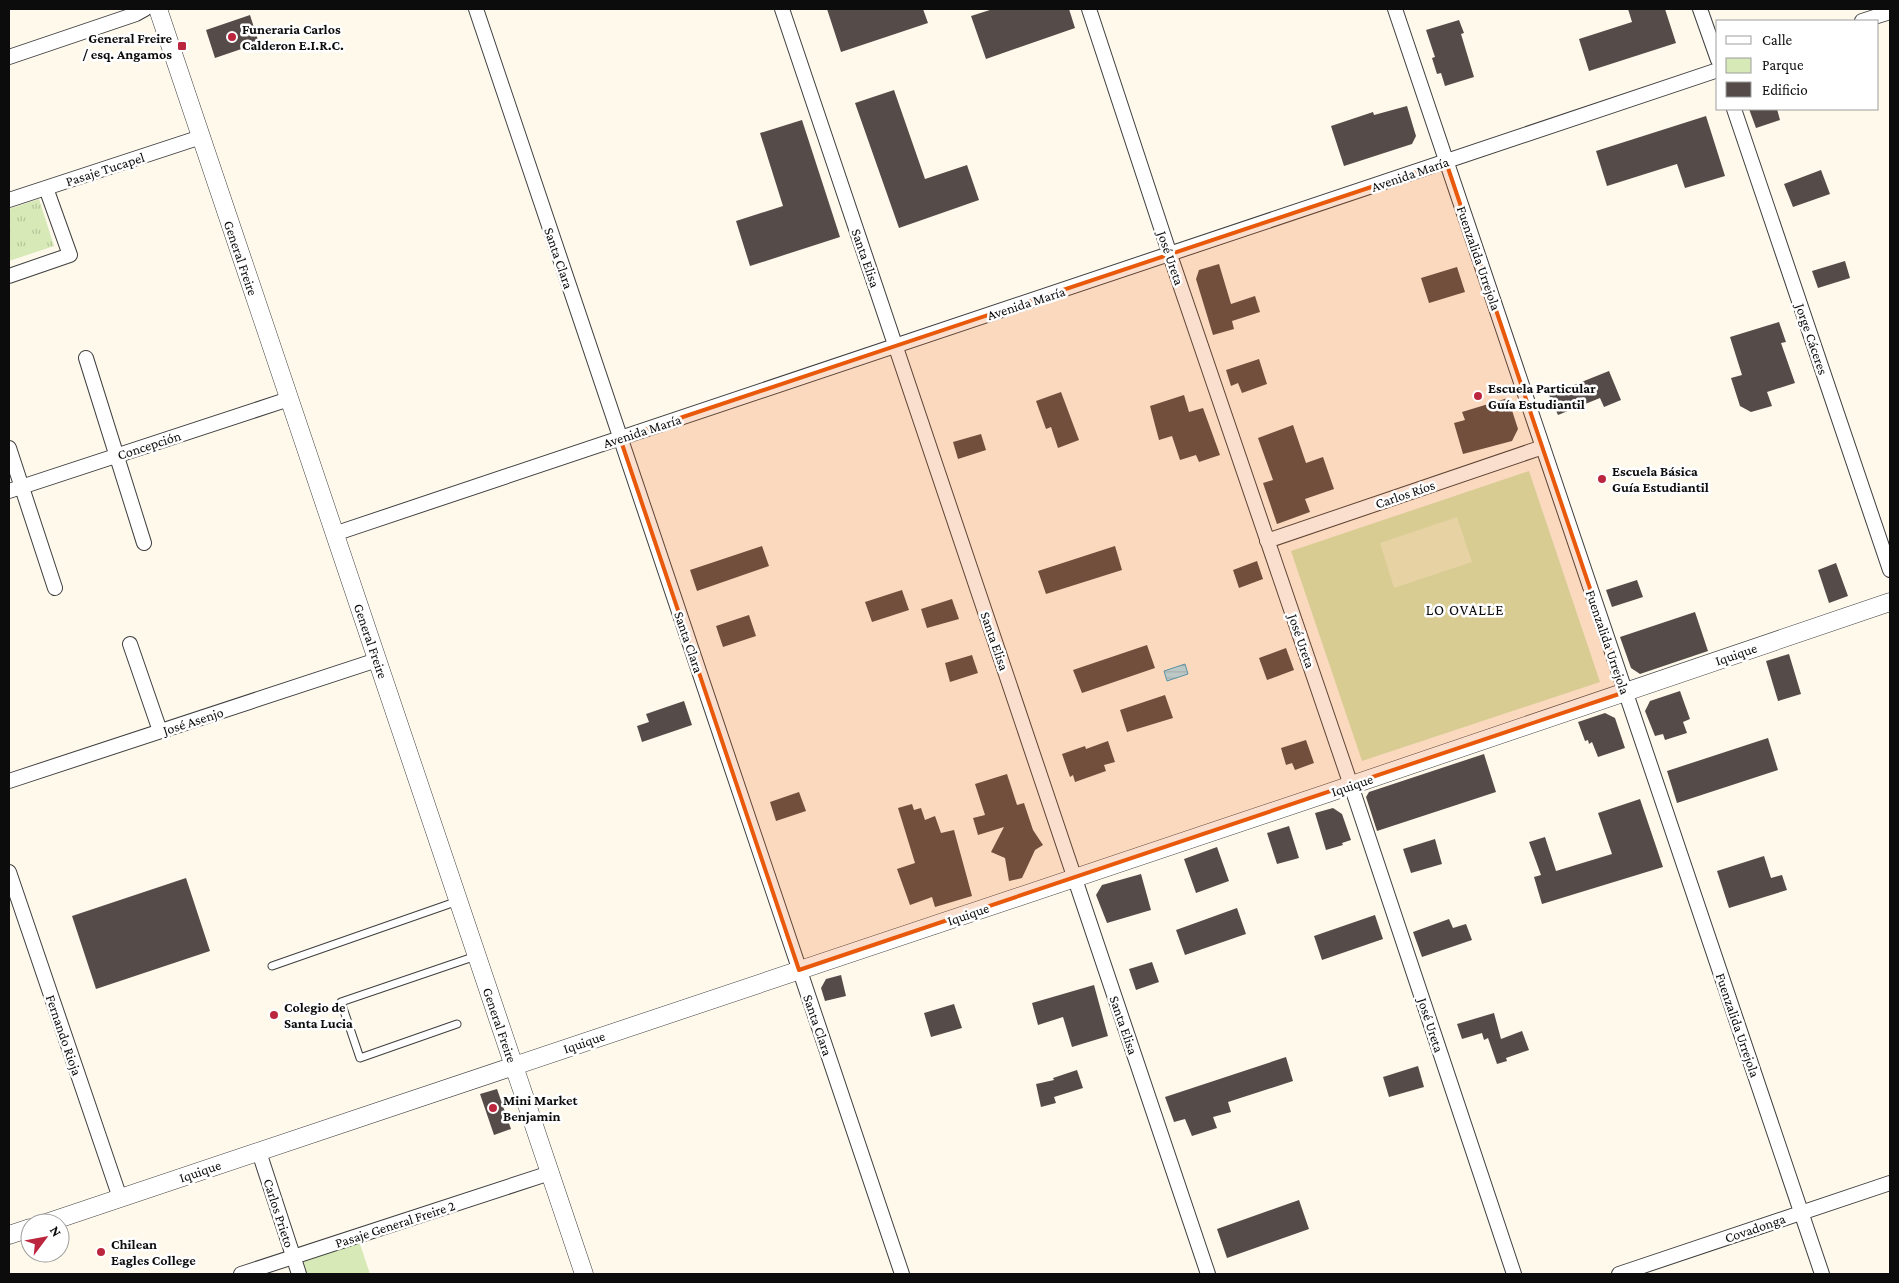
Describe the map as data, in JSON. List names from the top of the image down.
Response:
{
  "streets": {
    "street": [
      "Pasaje Tucapel",
      "Avenida María",
      "General Freire",
      "Santa Clara",
      "Santa Elisa",
      "José Ureta",
      "Fuenzalida Urrejola",
      "Jorge Cáceres",
      "Concepción",
      "Carlos Ríos",
      "Iquique",
      "José Asenjo",
      "Fernando Rioja",
      "Carlos Prieto",
      "Pasaje General Freire 2",
      "Covadonga"
    ]
  },
  "crossings": [
    ["Pasaje Tucapel", "General Freire"],
    ["Avenida María", "General Freire"],
    ["Avenida María", "Santa Clara"],
    ["Avenida María", "Santa Elisa"],
    ["Avenida María", "José Ureta"],
    ["Avenida María", "Fuenzalida Urrejola"],
    ["General Freire", "Concepción"],
    ["General Freire", "Iquique"],
    ["General Freire", "José Asenjo"],
    ["General Freire", "Pasaje General Freire 2"],
    ["Santa Clara", "Iquique"],
    ["Santa Elisa", "Iquique"],
    ["José Ureta", "Carlos Ríos"],
    ["José Ureta", "Iquique"],
    ["Fuenzalida Urrejola", "Carlos Ríos"],
    ["Fuenzalida Urrejola", "Iquique"],
    ["Fuenzalida Urrejola", "Covadonga"],
    ["Iquique", "Fernando Rioja"],
    ["Iquique", "Carlos Prieto"],
    ["Carlos Prieto", "Pasaje General Freire 2"]
  ],
  "districts": ["LO OVALLE"],
  "places": {
    "other": [
      "Funeraria Carlos Calderon E.I.R.C.",
      "Escuela Particular Guía Estudiantil",
      "Escuela Básica Guía Estudiantil",
      "Colegio de Santa Lucia",
      "Mini Market Benjamin",
      "Chilean Eagles College"
    ],
    "transit": ["General Freire / esq. Angamos"]
  },
  "legend": ["Calle", "Parque", "Edificio"],
  "north": "top right"
}
